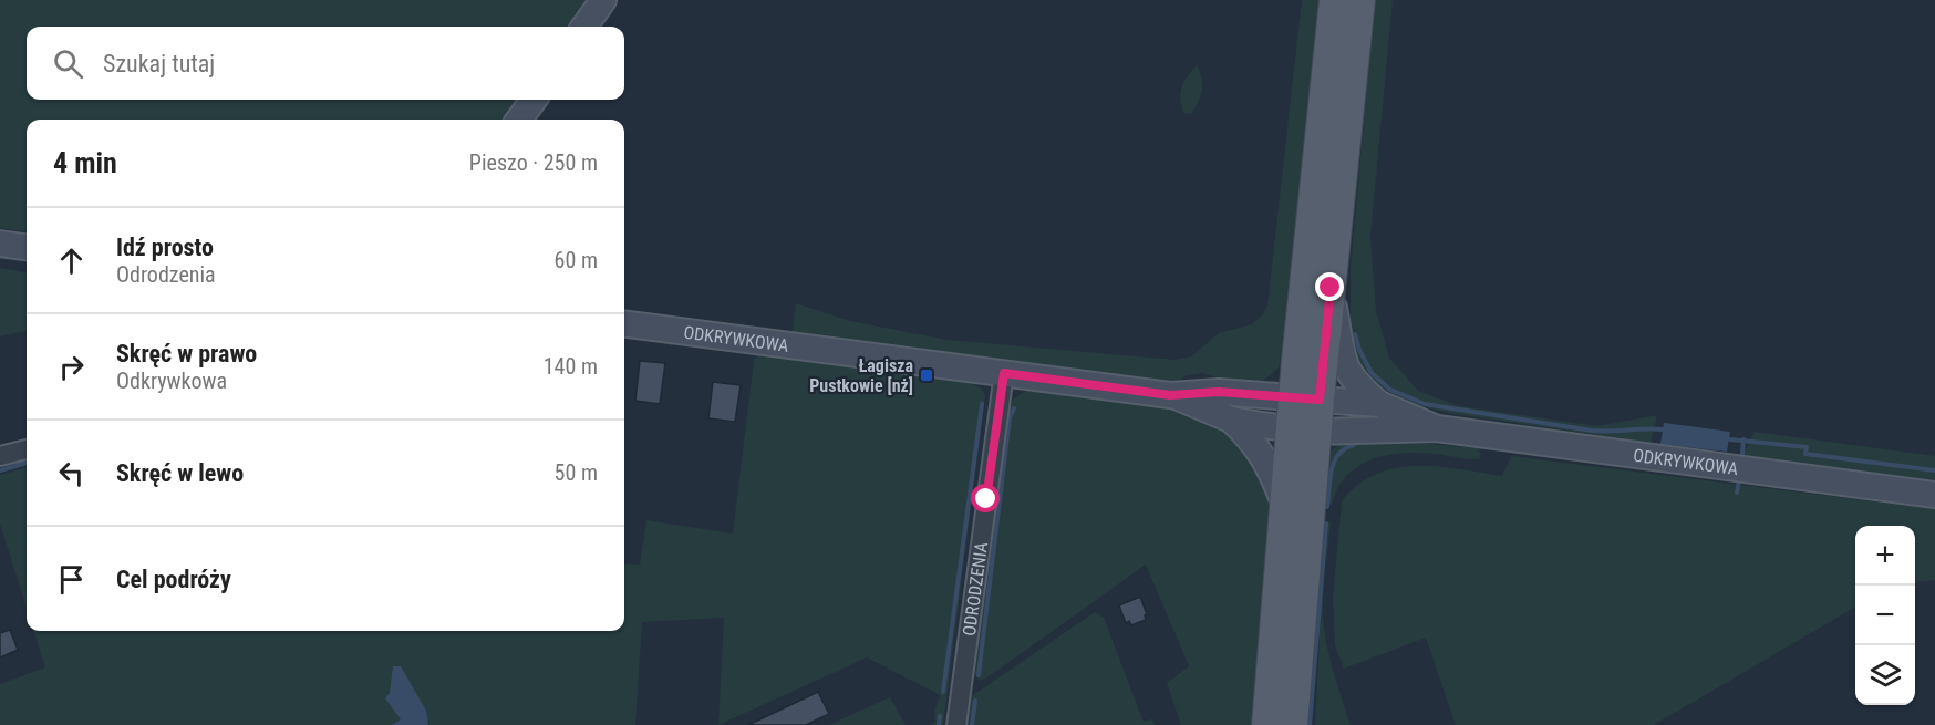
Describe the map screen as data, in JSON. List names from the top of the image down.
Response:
{
  "streets": {
    "street": ["ODKRYWKOWA", "ODRODZENIA"]
  },
  "crossings": [
    ["ODKRYWKOWA", "ODRODZENIA"]
  ],
  "places": {
    "transit": ["Łagisza Pustkowie [nż]"]
  },
  "page": {
    "search": "Szukaj tutaj",
    "heading": ["4 min", "Pieszo · 250 m"],
    "list": [
      ["Idź prosto", "Odrodzenia", "60 m"],
      ["Skręć w prawo", "Odkrywkowa", "140 m"],
      ["Skręć w lewo", "50 m"],
      "Cel podróży"
    ],
    "map_buttons": ["+", "−"]
  }
}
